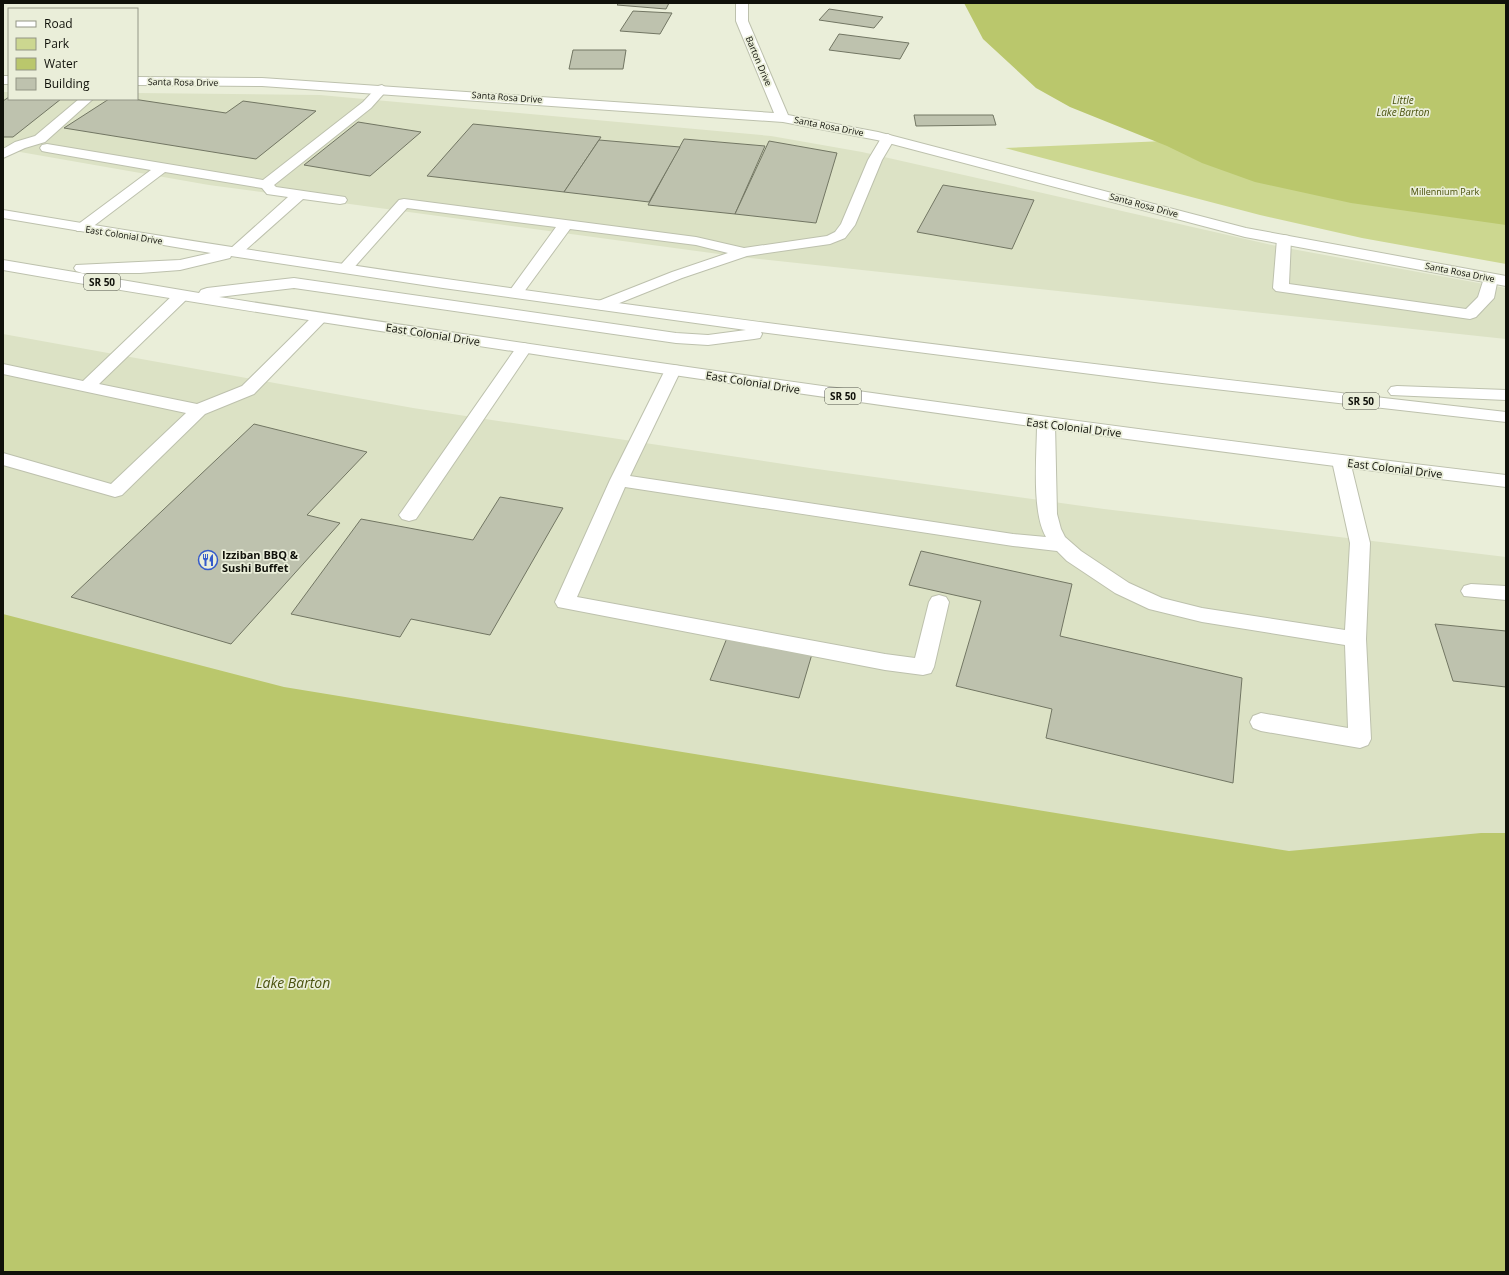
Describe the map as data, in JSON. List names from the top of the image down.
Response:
{
  "streets": {
    "main road": [
      "Barton Drive",
      "Santa Rosa Drive",
      "East Colonial Drive",
      "SR 50"
    ]
  },
  "crossings": [
    ["Barton Drive", "Santa Rosa Drive"]
  ],
  "water": ["Little Lake Barton", "Lake Barton"],
  "parks": ["Millennium Park"],
  "places": {
    "restaurant": ["Izziban BBQ & Sushi Buffet"]
  },
  "legend": [
    "Road",
    "Park",
    "Water",
    "Building"
  ]
}
